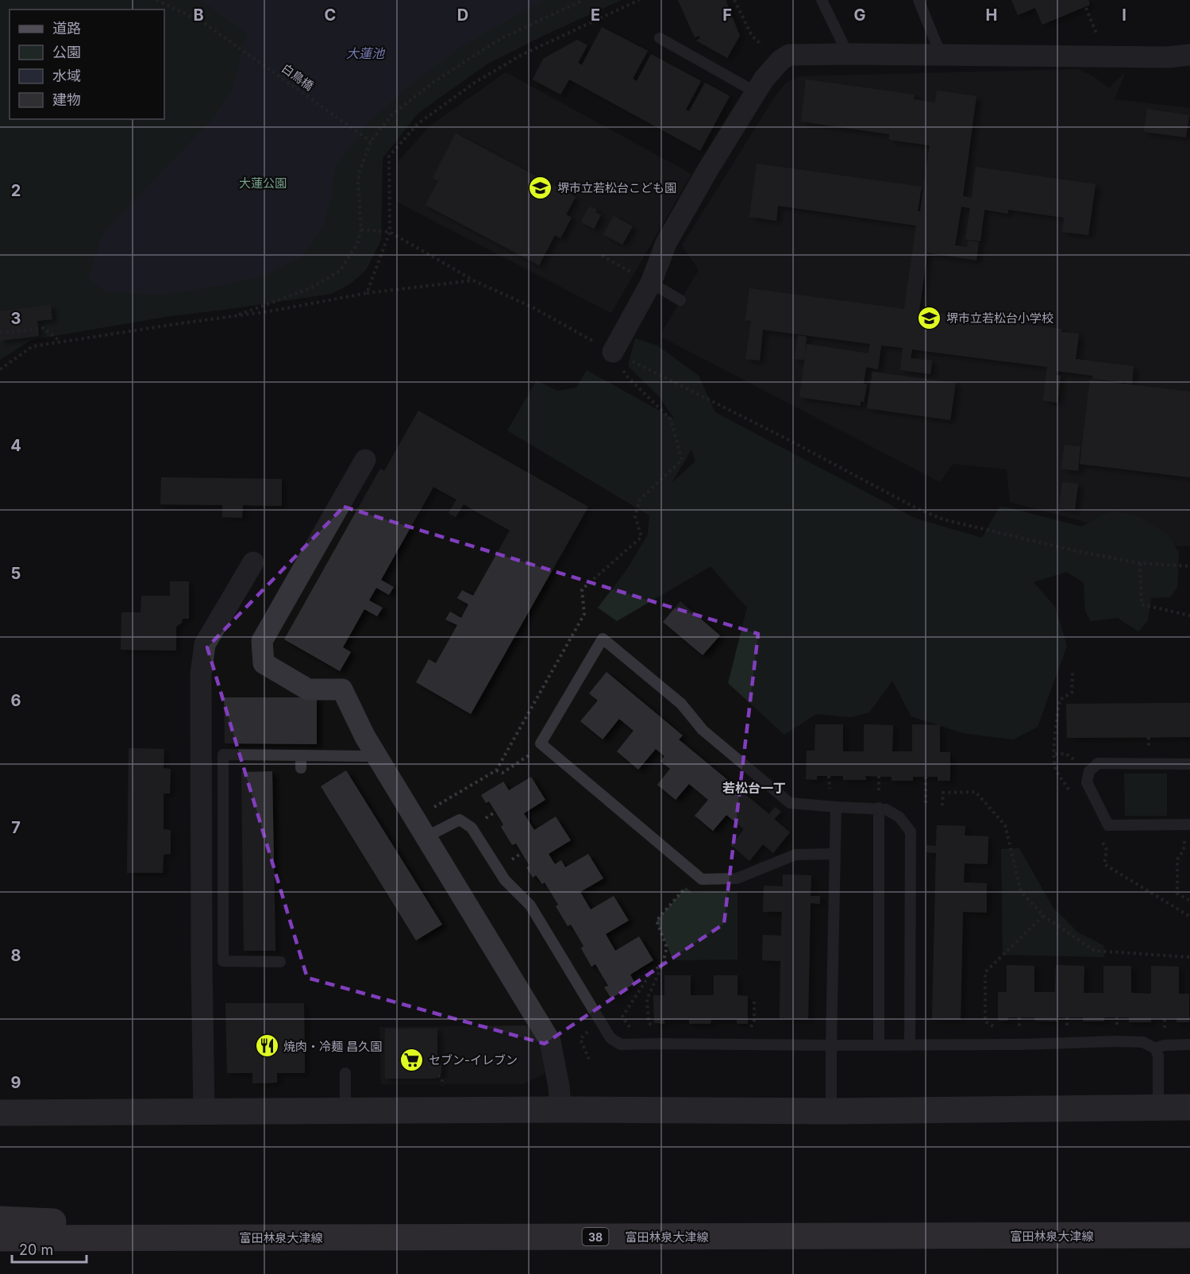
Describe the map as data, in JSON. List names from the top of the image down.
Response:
{
  "streets": {
    "main road": ["富田林泉大津線", "38"],
    "path": ["白鳥橋"]
  },
  "districts": ["若松台一丁"],
  "water": ["大蓮池"],
  "parks": ["大蓮公園"],
  "places": {
    "school or university": ["堺市立若松台こども園", "堺市立若松台小学校"],
    "restaurant": ["焼肉・冷麺 昌久園"],
    "supermarket": ["セブン-イレブン"]
  },
  "legend": [
    "道路",
    "公園",
    "水域",
    "建物"
  ],
  "scale_bar": "20 m",
  "grid": {
    "columns": [
      "B",
      "C",
      "D",
      "E",
      "F",
      "G",
      "H",
      "I"
    ],
    "rows": [
      "2",
      "3",
      "4",
      "5",
      "6",
      "7",
      "8",
      "9"
    ]
  }
}
